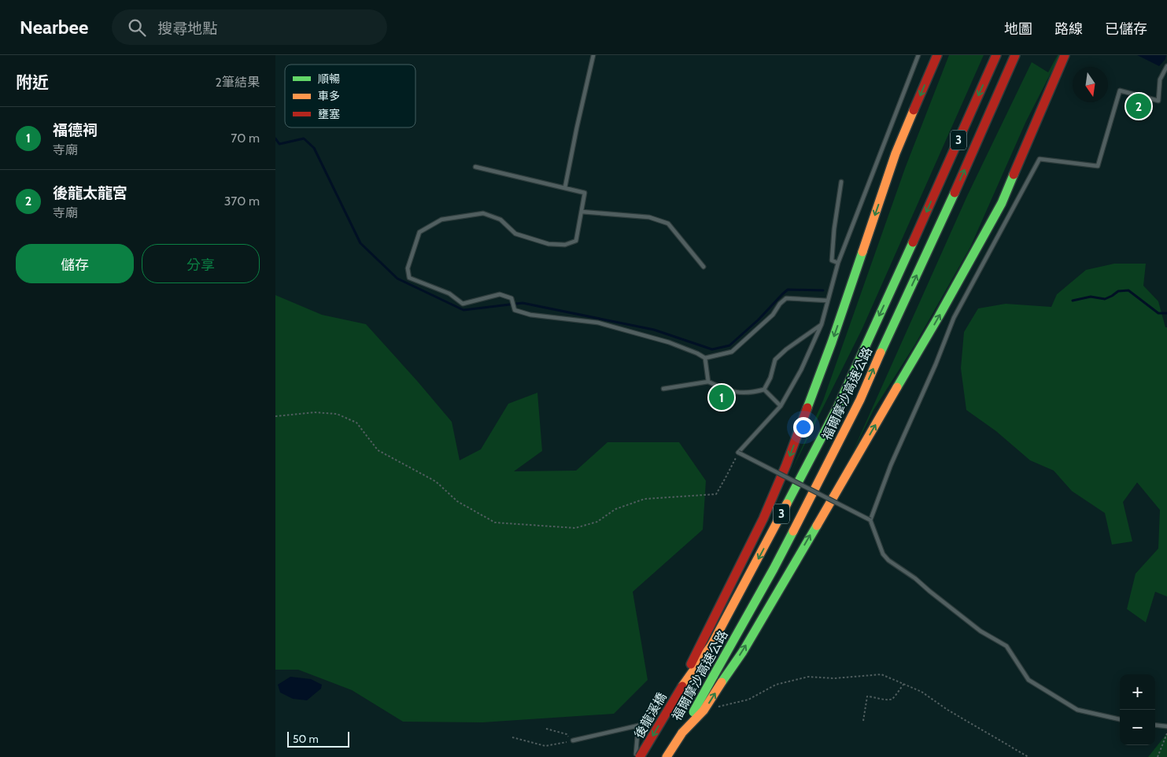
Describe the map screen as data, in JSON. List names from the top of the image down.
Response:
{
  "streets": {
    "highway": ["3", "福爾摩沙高速公路", "後龍溪橋"]
  },
  "crossings": [
    ["3", "福爾摩沙高速公路"],
    ["福爾摩沙高速公路", "後龍溪橋"]
  ],
  "legend": ["順暢", "車多", "壅塞"],
  "scale_bar": "50 m",
  "north": "bottom",
  "page": {
    "header": "Nearbee",
    "search": "搜尋地點",
    "nav": ["地圖", "路線", "已儲存"],
    "heading": ["附近", "2筆結果"],
    "pins": ["2", "1"],
    "list": [
      {
        "mark": "1",
        "name": "福德祠",
        "note": "寺廟",
        "value": "70 m"
      },
      {
        "mark": "2",
        "name": "後龍太龍宮",
        "note": "寺廟",
        "value": "370 m"
      }
    ],
    "buttons": ["儲存", "分享"],
    "map_buttons": ["+", "−"],
    "scale": "50 m"
  }
}
